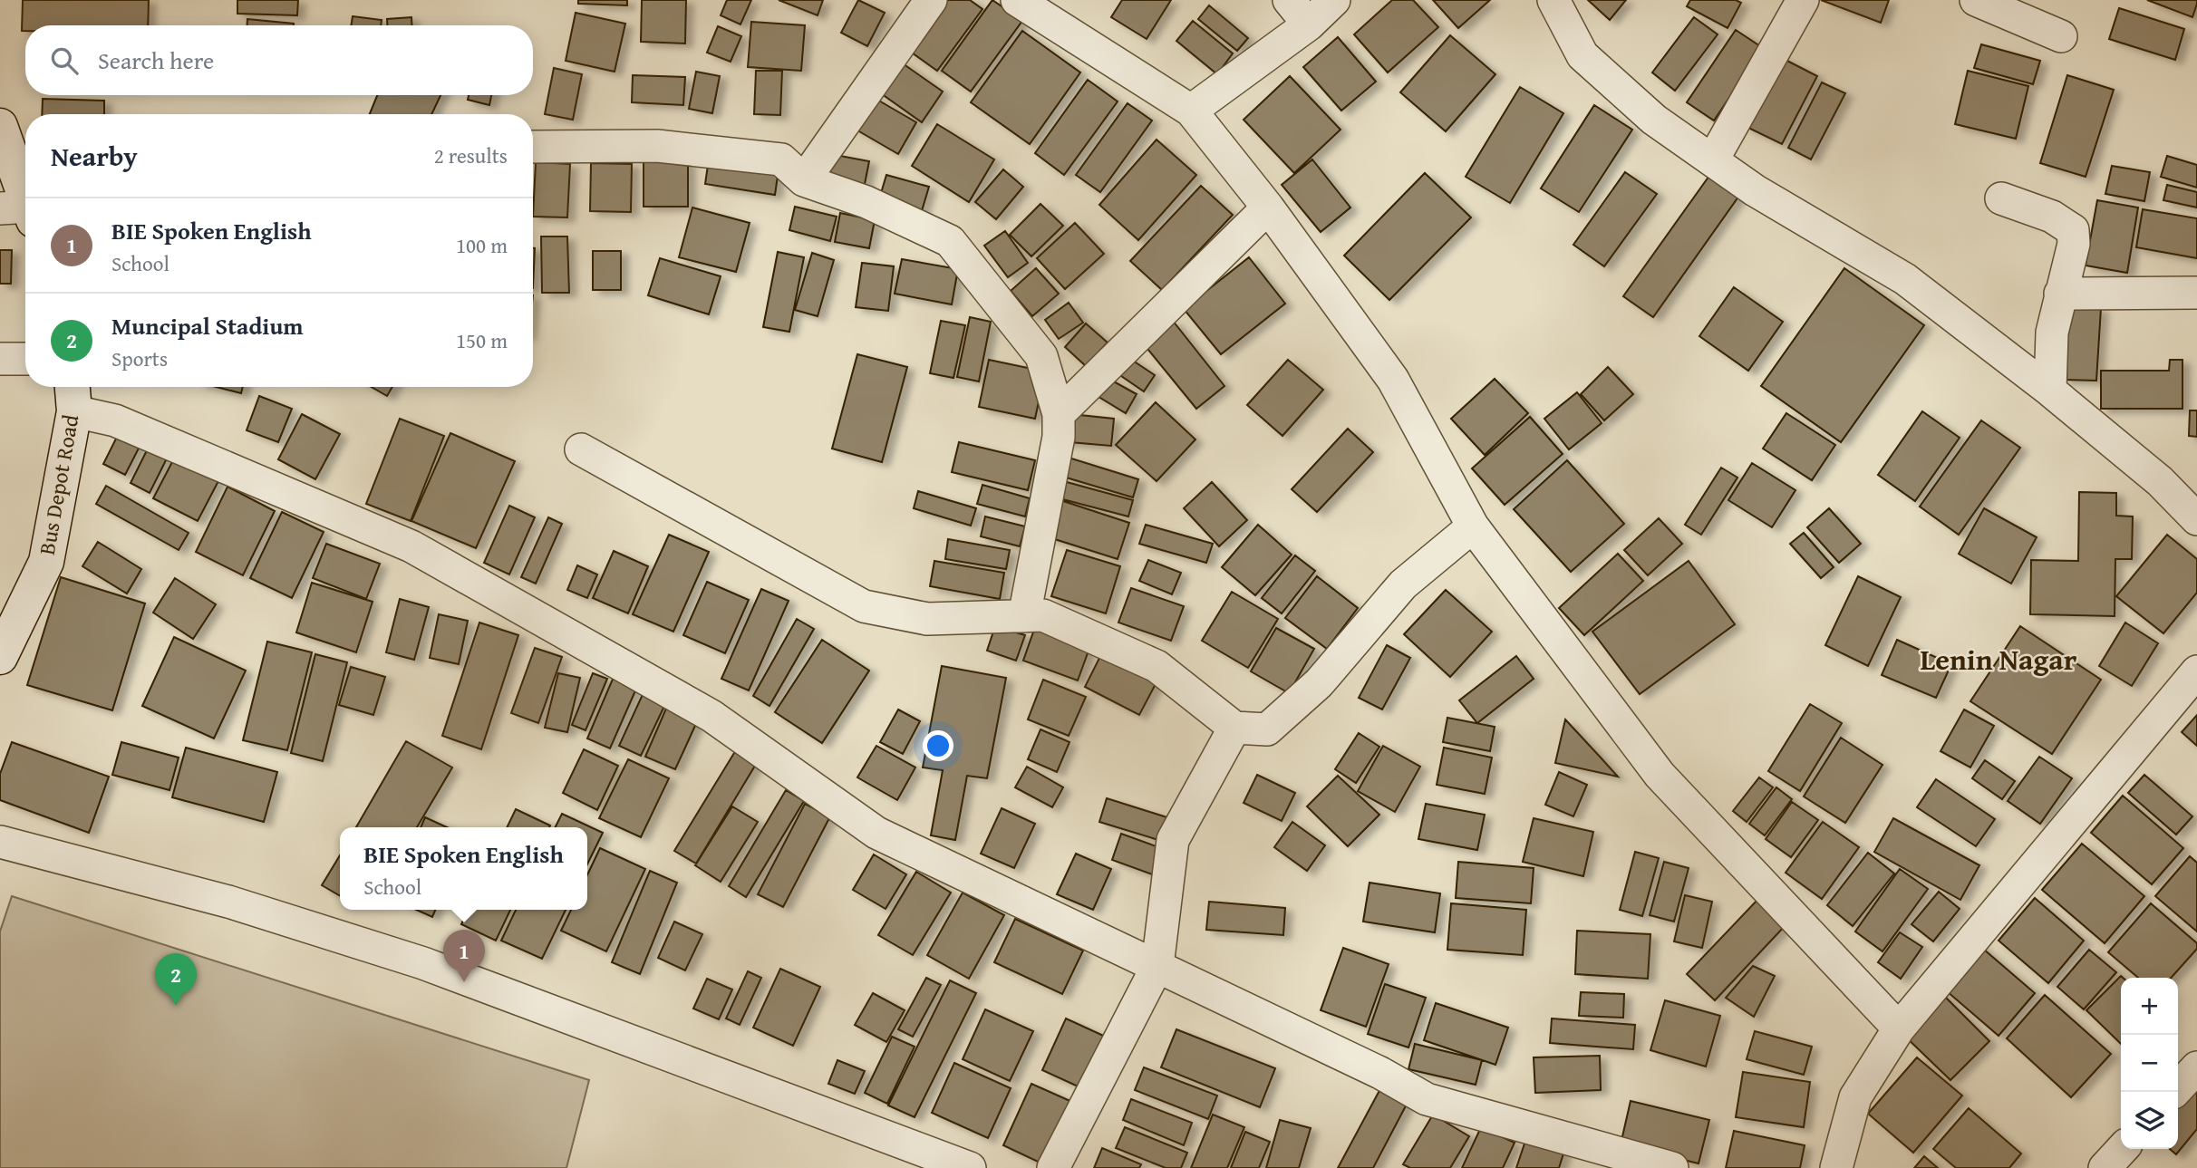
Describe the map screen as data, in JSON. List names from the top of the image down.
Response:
{
  "streets": {
    "street": ["Bus Depot Road"]
  },
  "districts": ["Lenin Nagar"],
  "page": {
    "search": "Search here",
    "heading": ["Nearby", "2 results"],
    "list": [
      {
        "mark": "1",
        "name": "BIE Spoken English",
        "note": "School",
        "value": "100 m"
      },
      {
        "mark": "2",
        "name": "Muncipal Stadium",
        "note": "Sports",
        "value": "150 m"
      }
    ],
    "popup": ["BIE Spoken English", "School"],
    "pins": ["1", "2"],
    "map_buttons": ["+", "−"]
  }
}
